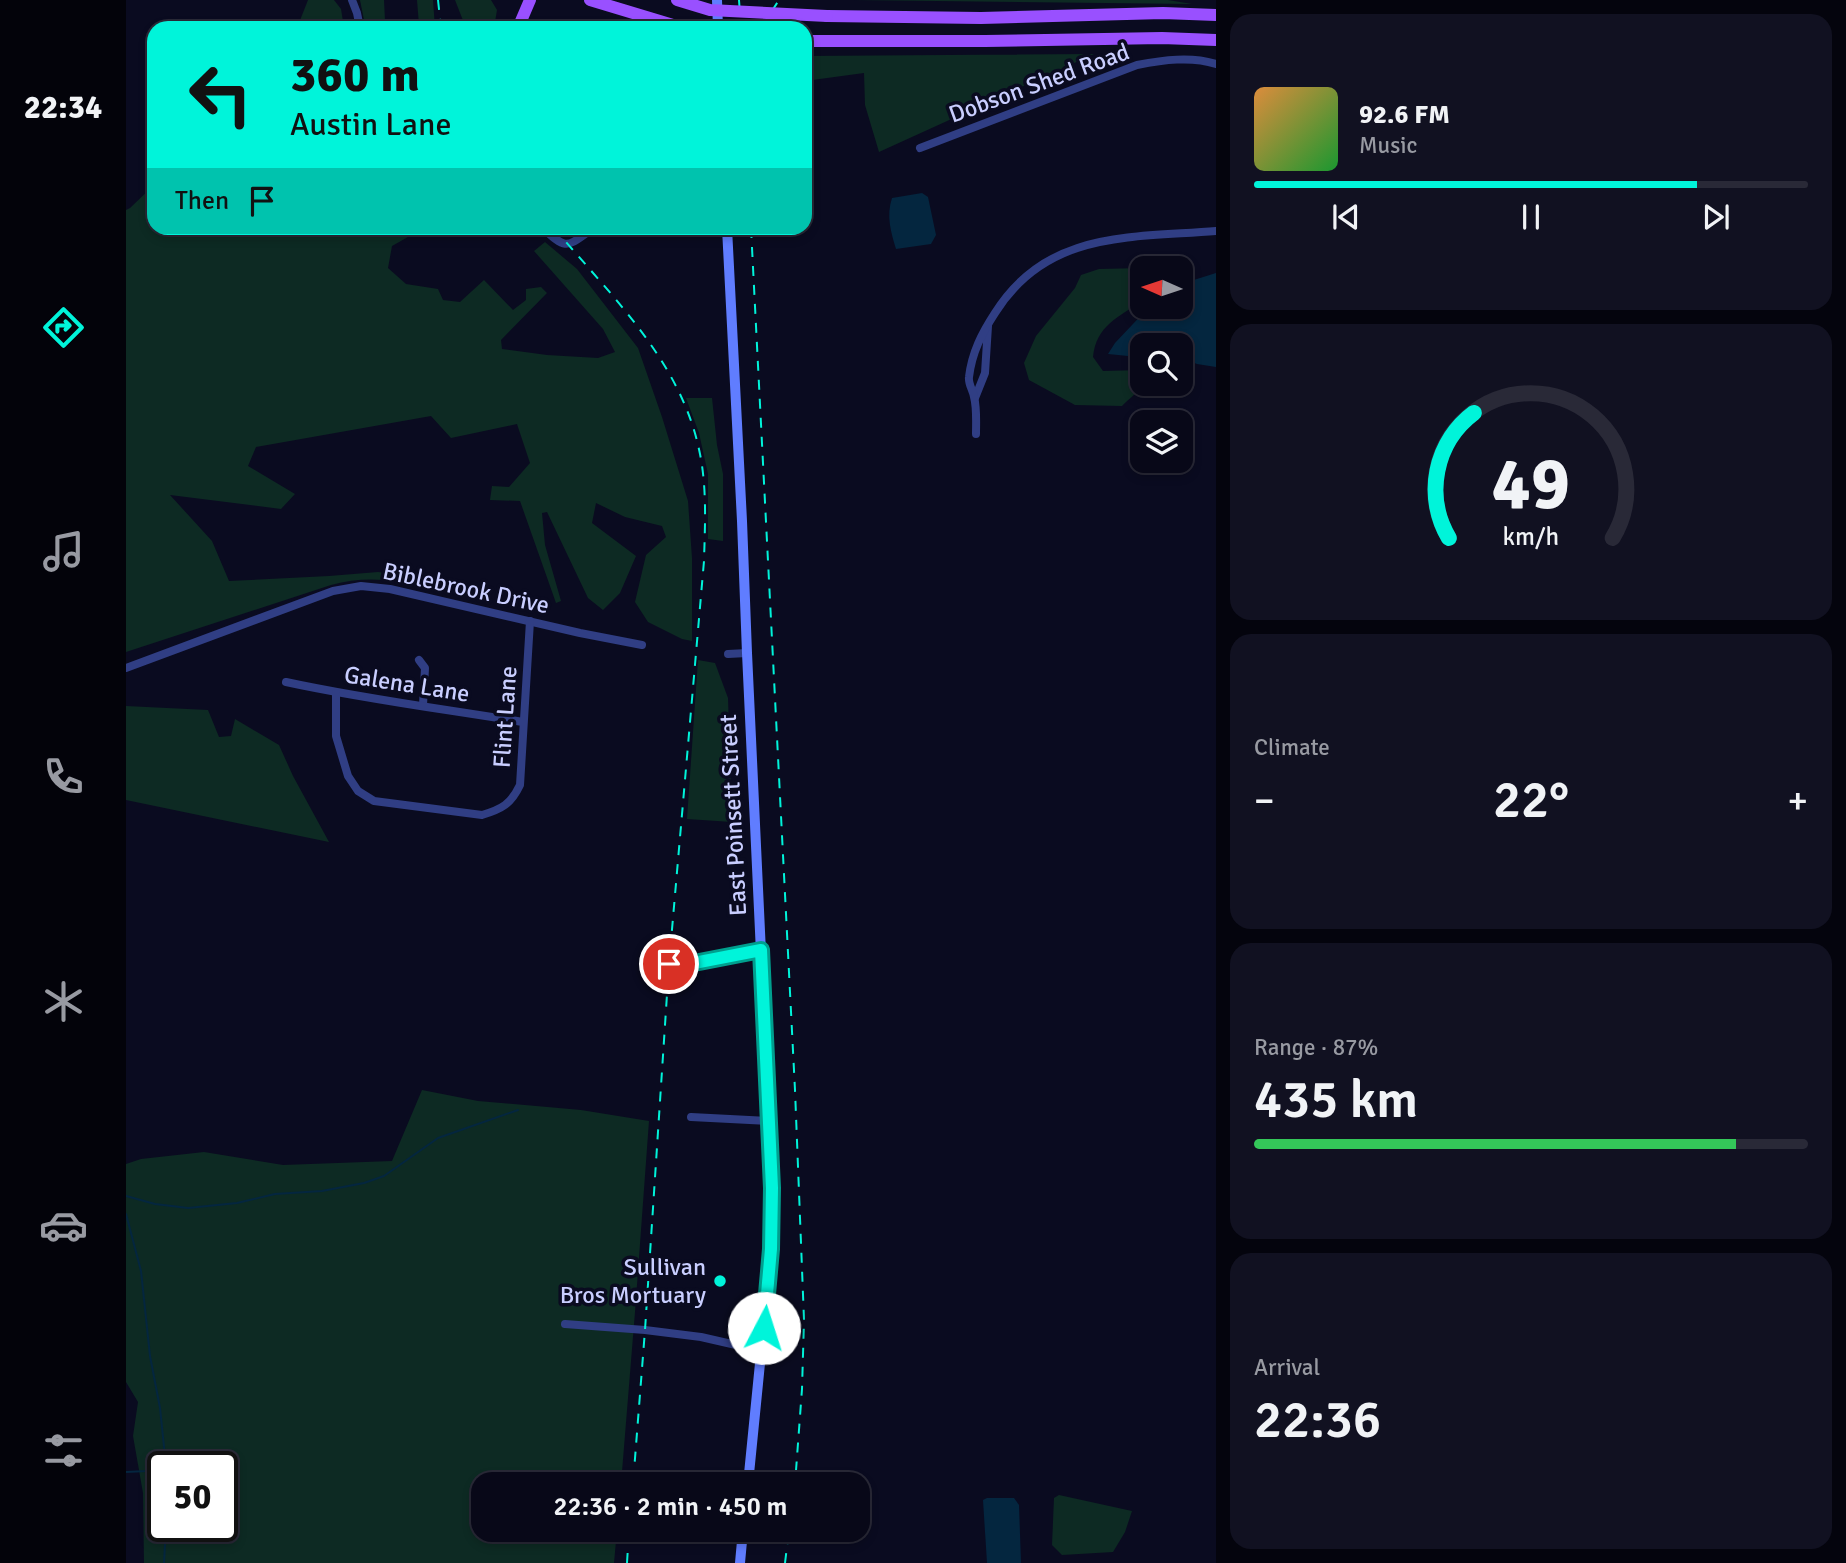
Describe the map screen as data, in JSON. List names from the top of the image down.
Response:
{
  "streets": {
    "main road": ["East Poinsett Street"],
    "street": [
      "Dobson Shed Road",
      "Biblebrook Drive",
      "Galena Lane",
      "Flint Lane"
    ]
  },
  "crossings": [
    ["Biblebrook Drive", "Flint Lane"],
    ["Galena Lane", "Flint Lane"]
  ],
  "places": ["Sullivan Bros Mortuary"],
  "north": "left",
  "page": {
    "tabs": "22:34",
    "turn": ["360 m", "Austin Lane"],
    "song": ["92.6 FM", "Music"],
    "then": "Then",
    "tile": [
      "Climate",
      ["Range · 87%", "435 km"],
      ["Arrival", "22:36"]
    ],
    "heat": ["−", "22°", "+"],
    "limit": "50",
    "trip": "22:36 · 2 min · 450 m",
    "gauge": ["49", "km/h"]
  }
}
